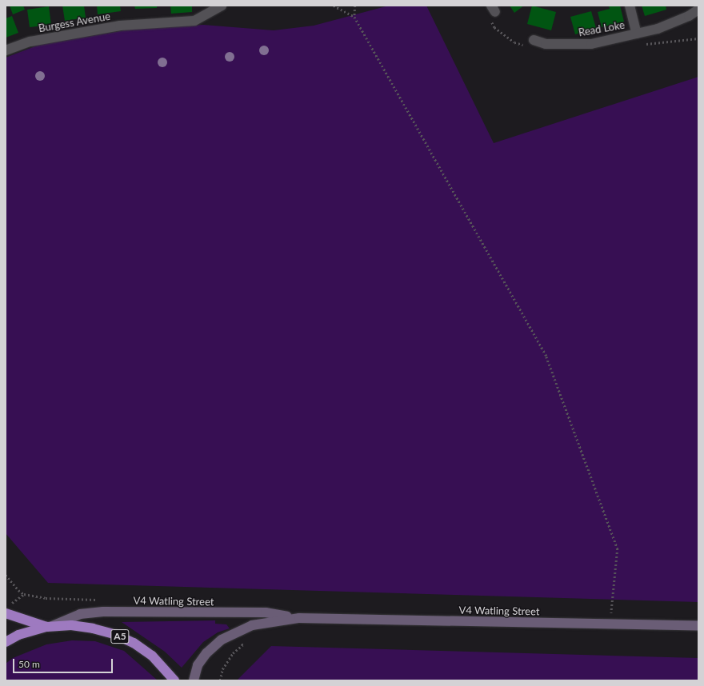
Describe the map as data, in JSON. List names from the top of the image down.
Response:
{
  "streets": {
    "highway": ["A5"],
    "street": ["Burgess Avenue", "Read Loke", "V4 Watling Street"]
  },
  "crossings": [
    ["V4 Watling Street", "A5"]
  ],
  "scale_bar": "50 m"
}
